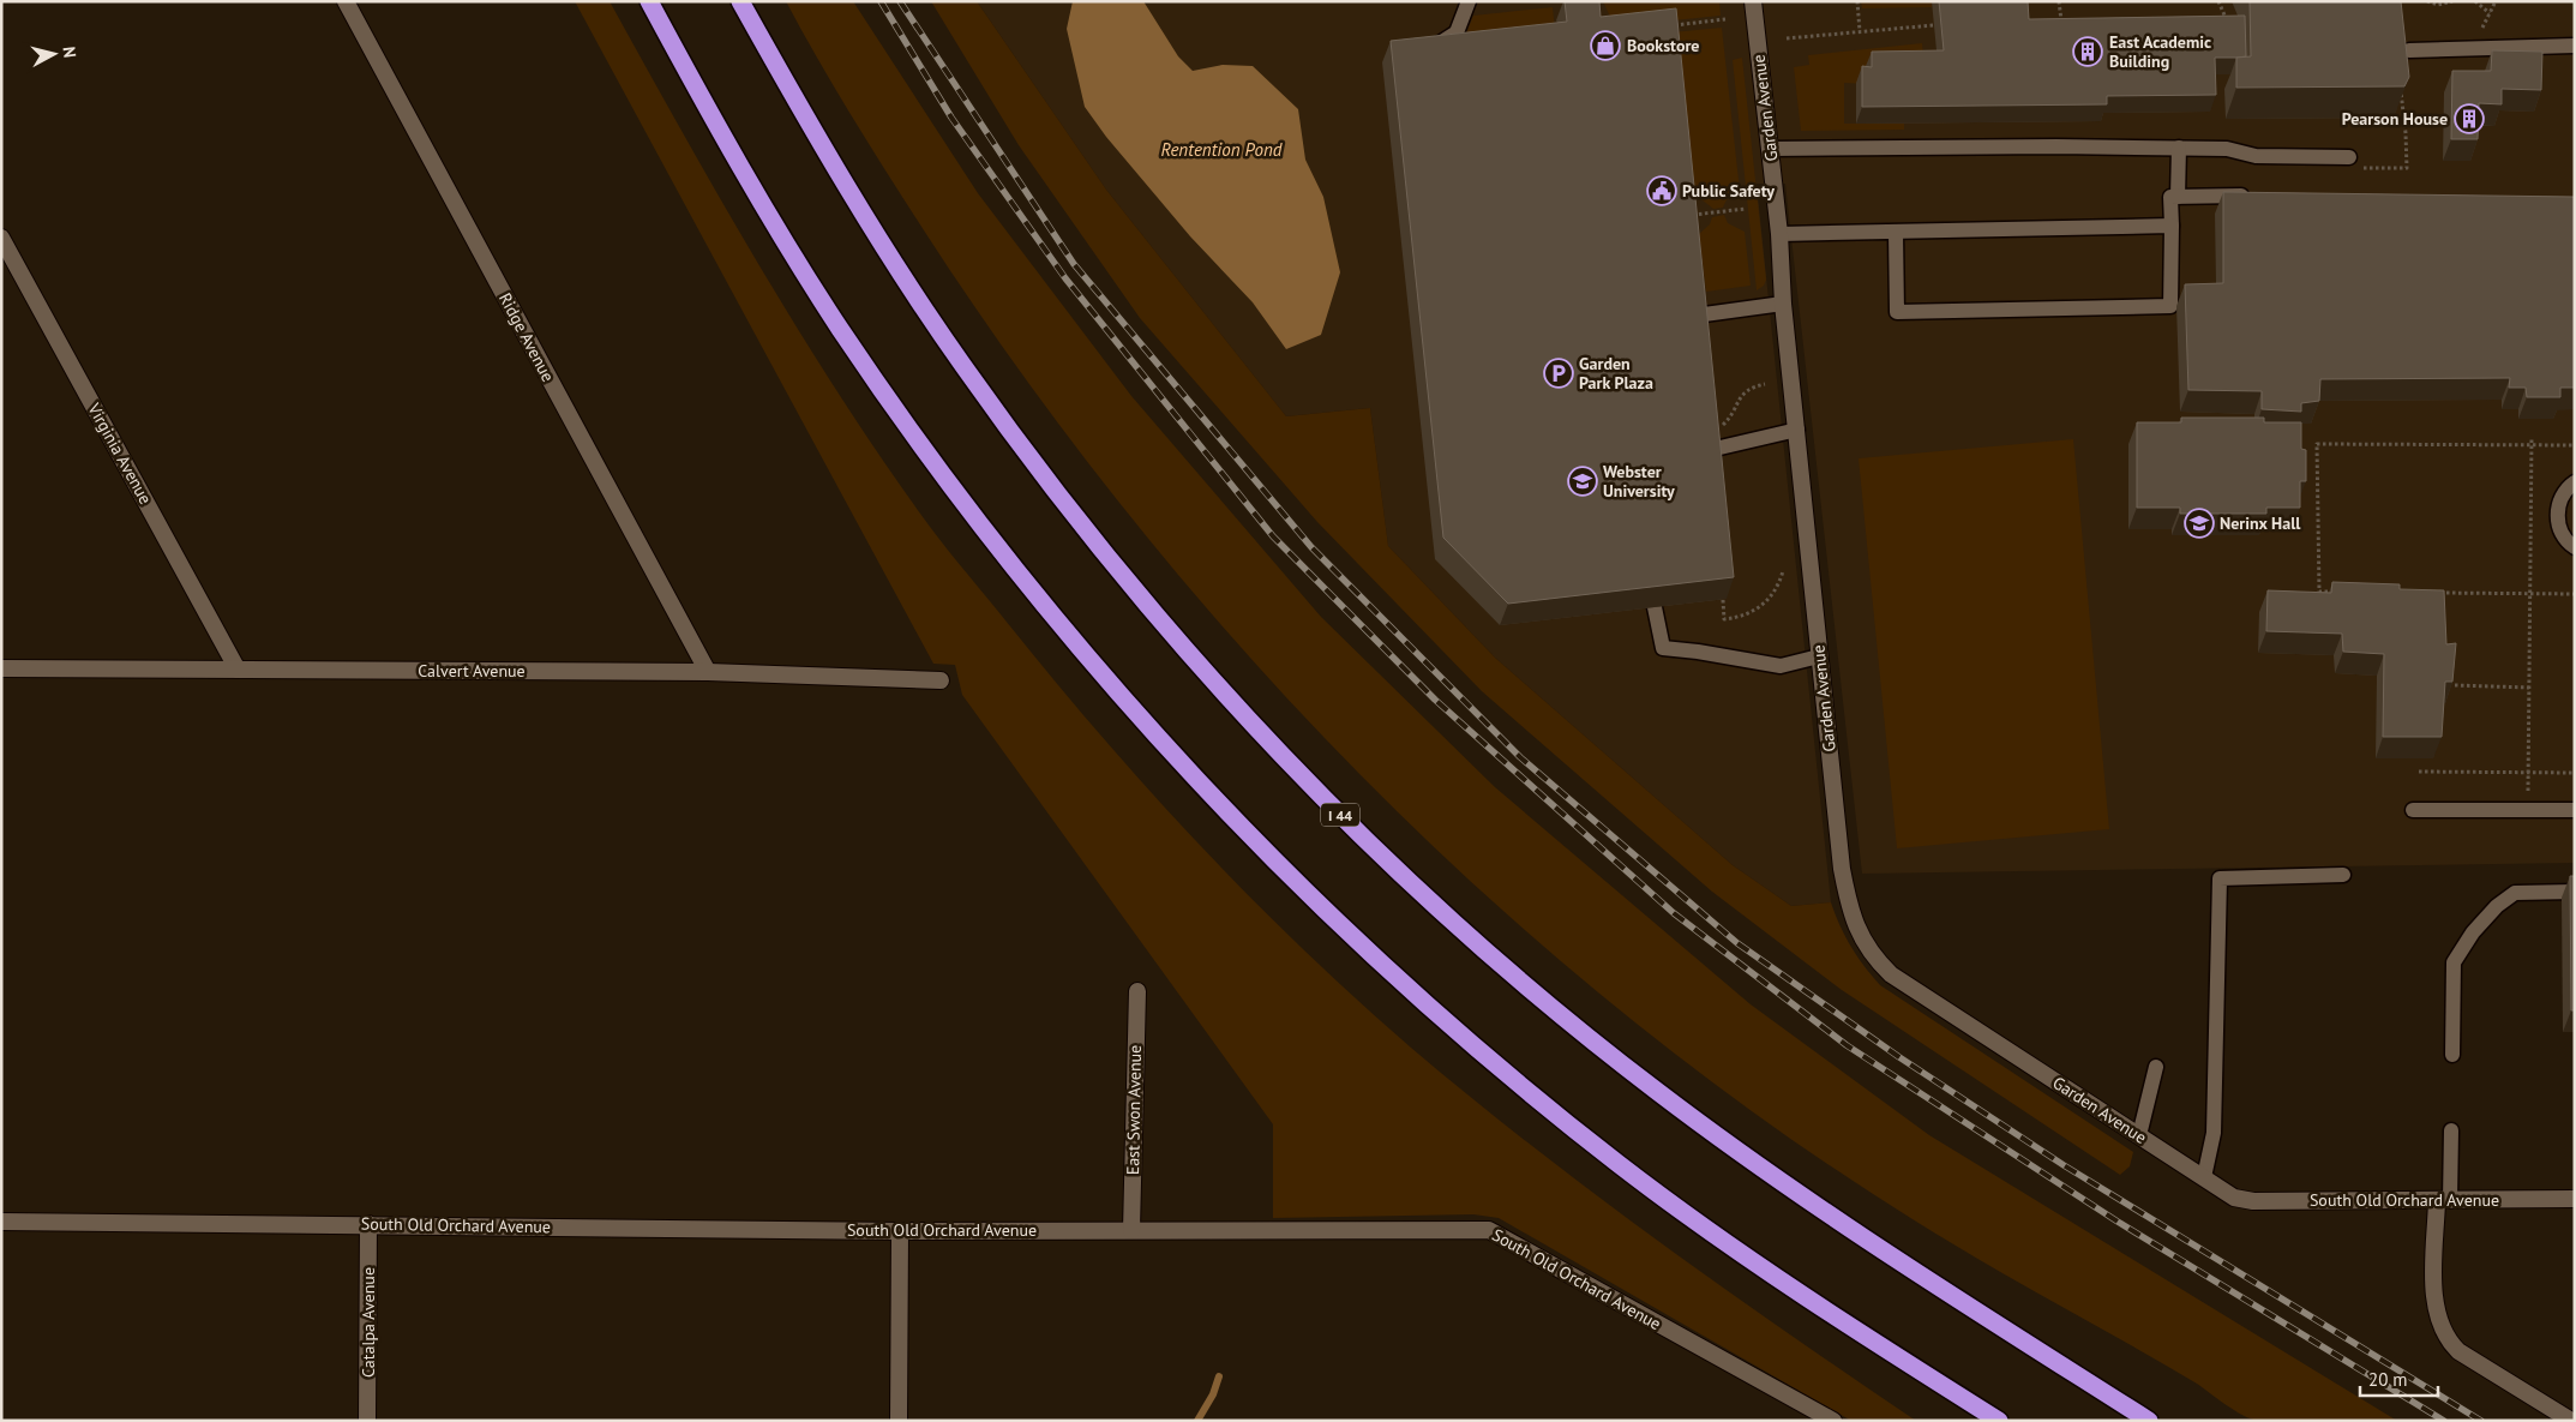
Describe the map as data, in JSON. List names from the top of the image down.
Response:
{
  "streets": {
    "highway": ["I 44"],
    "street": [
      "Garden Avenue",
      "Ridge Avenue",
      "Virginia Avenue",
      "Calvert Avenue",
      "East Swon Avenue",
      "South Old Orchard Avenue",
      "Catalpa Avenue"
    ]
  },
  "crossings": [
    ["Garden Avenue", "South Old Orchard Avenue"],
    ["Ridge Avenue", "Calvert Avenue"],
    ["Virginia Avenue", "Calvert Avenue"],
    ["East Swon Avenue", "South Old Orchard Avenue"],
    ["South Old Orchard Avenue", "Catalpa Avenue"]
  ],
  "water": ["Rentention Pond"],
  "places": {
    "shop": ["Bookstore"],
    "building": ["East Academic Building", "Pearson House"],
    "public building": ["Public Safety"],
    "parking": ["Garden Park Plaza"],
    "school or university": ["Webster University", "Nerinx Hall"]
  },
  "scale_bar": "20 m",
  "north": "right"
}
